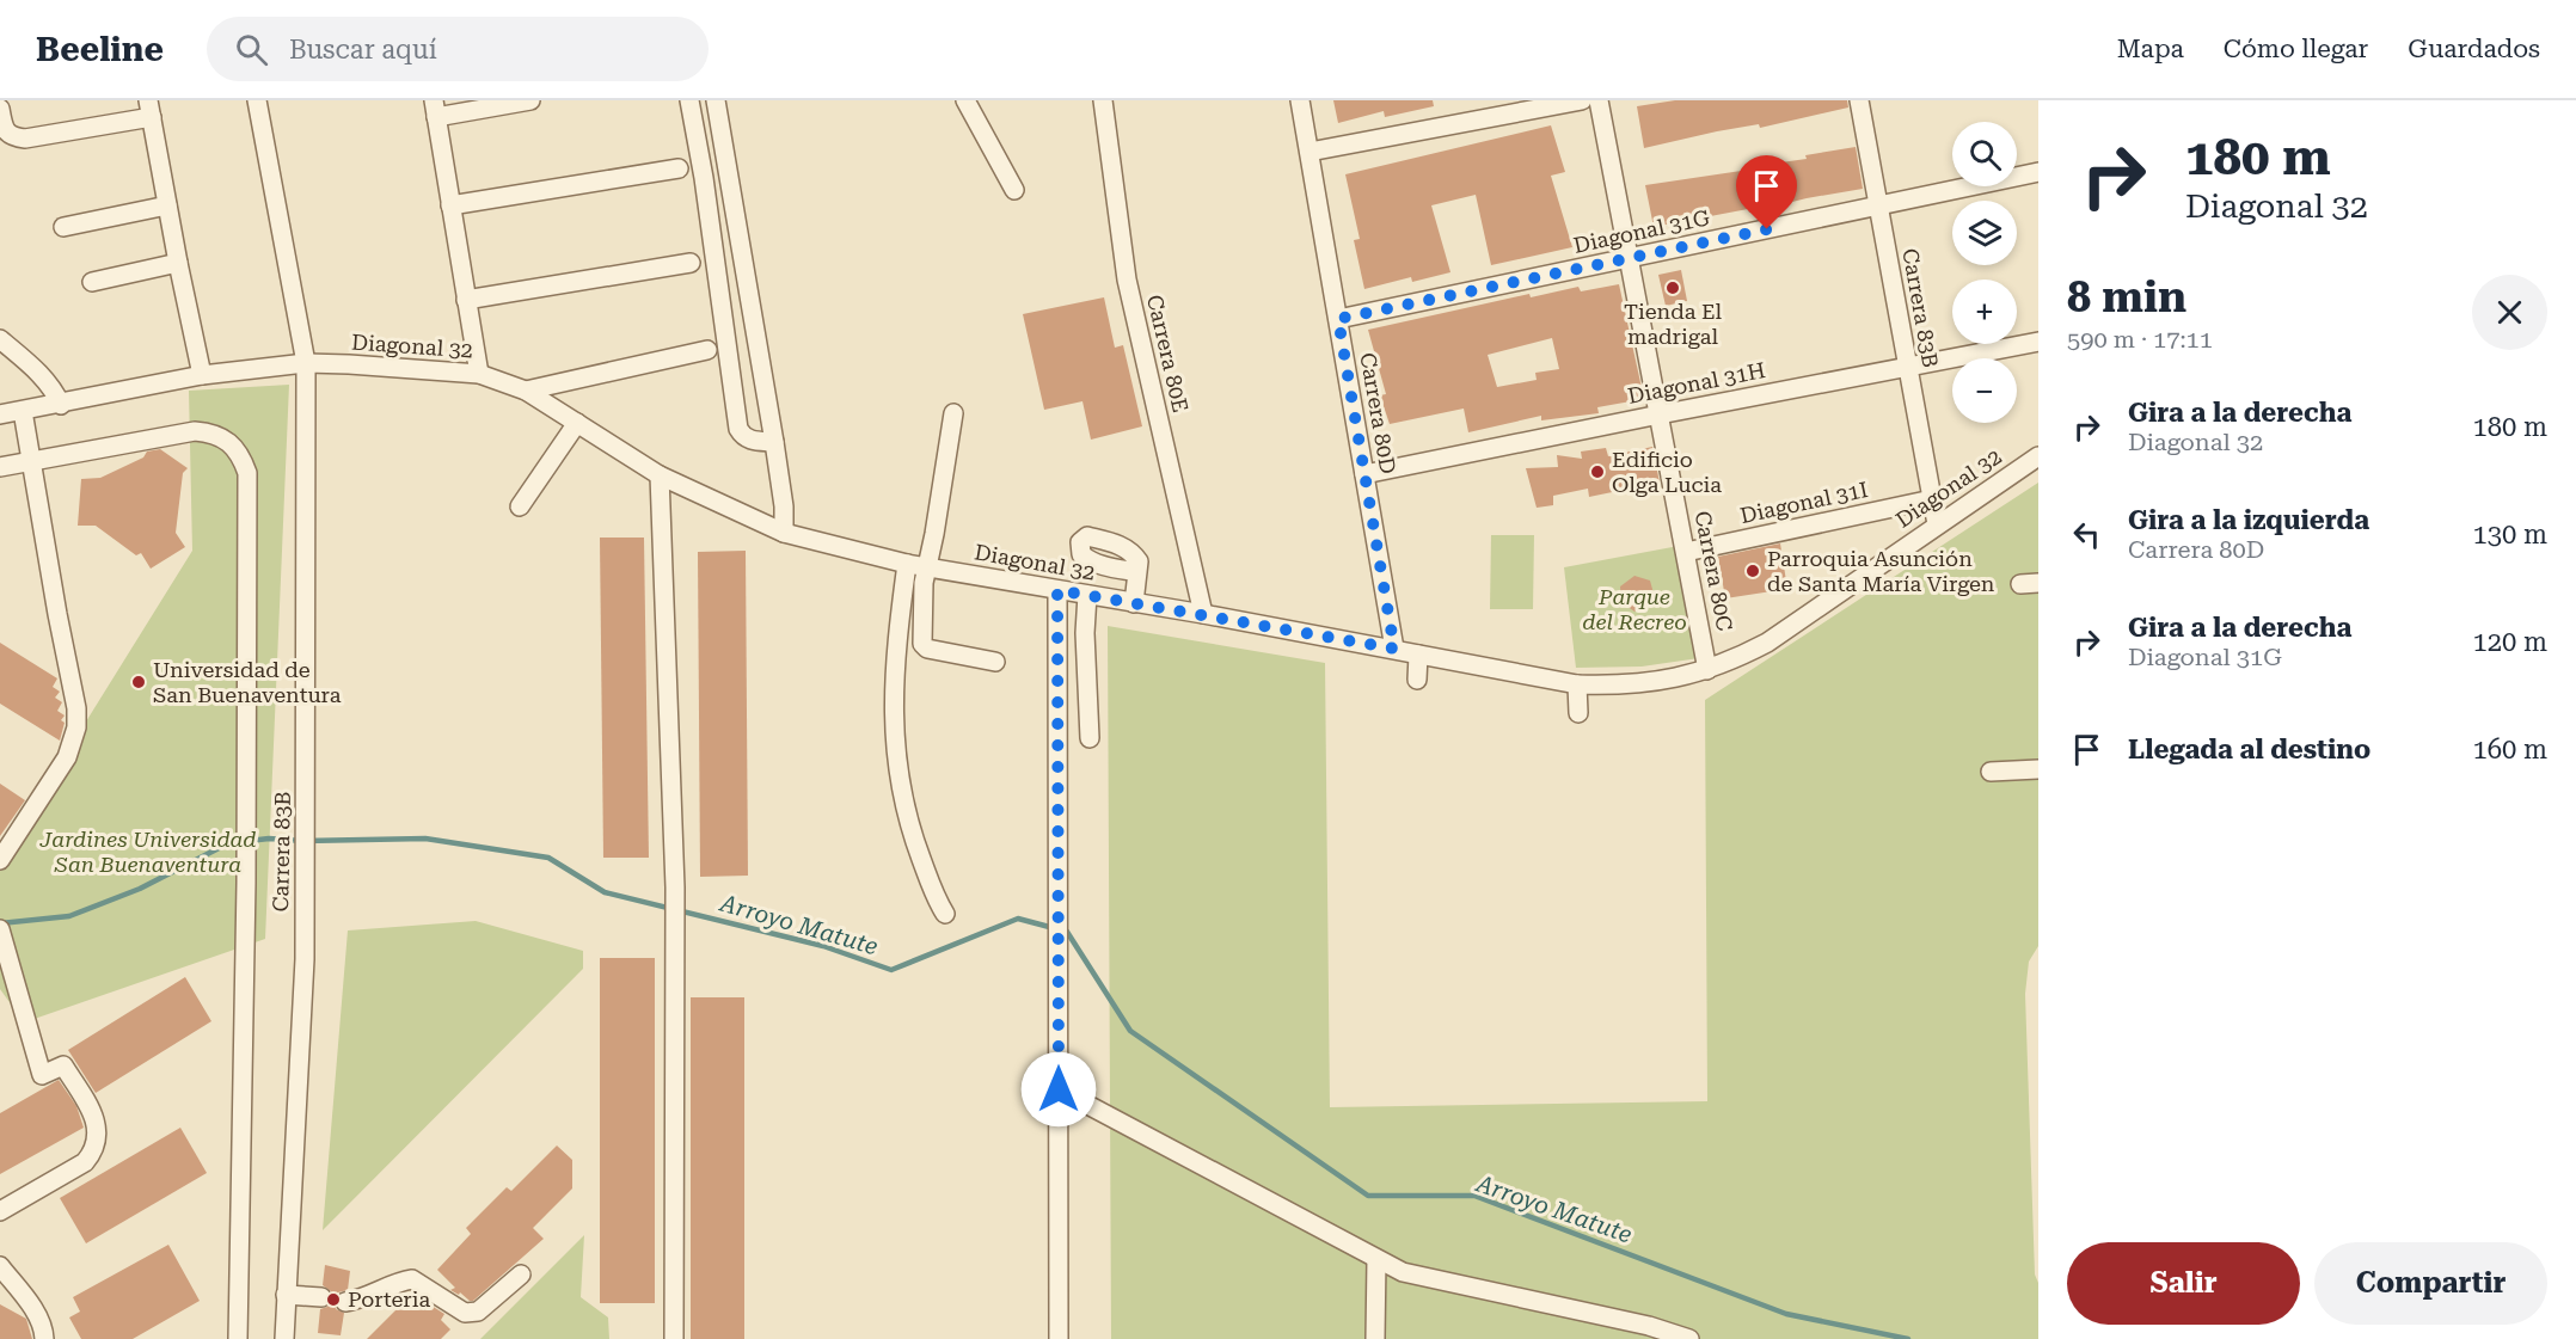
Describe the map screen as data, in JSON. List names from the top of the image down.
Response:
{
  "streets": {
    "street": [
      "Diagonal 31G",
      "Carrera 83B",
      "Diagonal 32",
      "Carrera 80E",
      "Diagonal 31H",
      "Carrera 80D",
      "Diagonal 31I",
      "Carrera 80C"
    ]
  },
  "crossings": [
    ["Diagonal 31G", "Carrera 83B"],
    ["Diagonal 31G", "Carrera 80D"],
    ["Diagonal 31G", "Carrera 80C"],
    ["Carrera 83B", "Diagonal 32"],
    ["Carrera 83B", "Diagonal 31H"],
    ["Carrera 83B", "Diagonal 31I"],
    ["Diagonal 32", "Carrera 80E"],
    ["Diagonal 32", "Carrera 80D"],
    ["Diagonal 32", "Carrera 80C"],
    ["Diagonal 31H", "Carrera 80D"],
    ["Diagonal 31H", "Carrera 80C"],
    ["Diagonal 31I", "Carrera 80C"]
  ],
  "water": ["Arroyo Matute"],
  "parks": ["Parque del Recreo", "Jardines Universidad San Buenaventura"],
  "places": [
    "Tienda El madrigal",
    "Edificio Olga Lucia",
    "Parroquia Asunción de Santa María Virgen",
    "Universidad de San Buenaventura",
    "Porteria"
  ],
  "page": {
    "header": "Beeline",
    "search": "Buscar aquí",
    "nav": ["Mapa", "Cómo llegar", "Guardados"],
    "turn": ["180 m", "Diagonal 32"],
    "map_buttons": ["+", "−"],
    "heading": ["8 min", "590 m · 17:11"],
    "list": [
      {
        "name": "Gira a la derecha",
        "note": "Diagonal 32",
        "value": "180 m"
      },
      {
        "name": "Gira a la izquierda",
        "note": "Carrera 80D",
        "value": "130 m"
      },
      {
        "name": "Gira a la derecha",
        "note": "Diagonal 31G",
        "value": "120 m"
      },
      {
        "name": "Llegada al destino",
        "value": "160 m"
      }
    ],
    "buttons": ["Salir", "Compartir"]
  }
}
